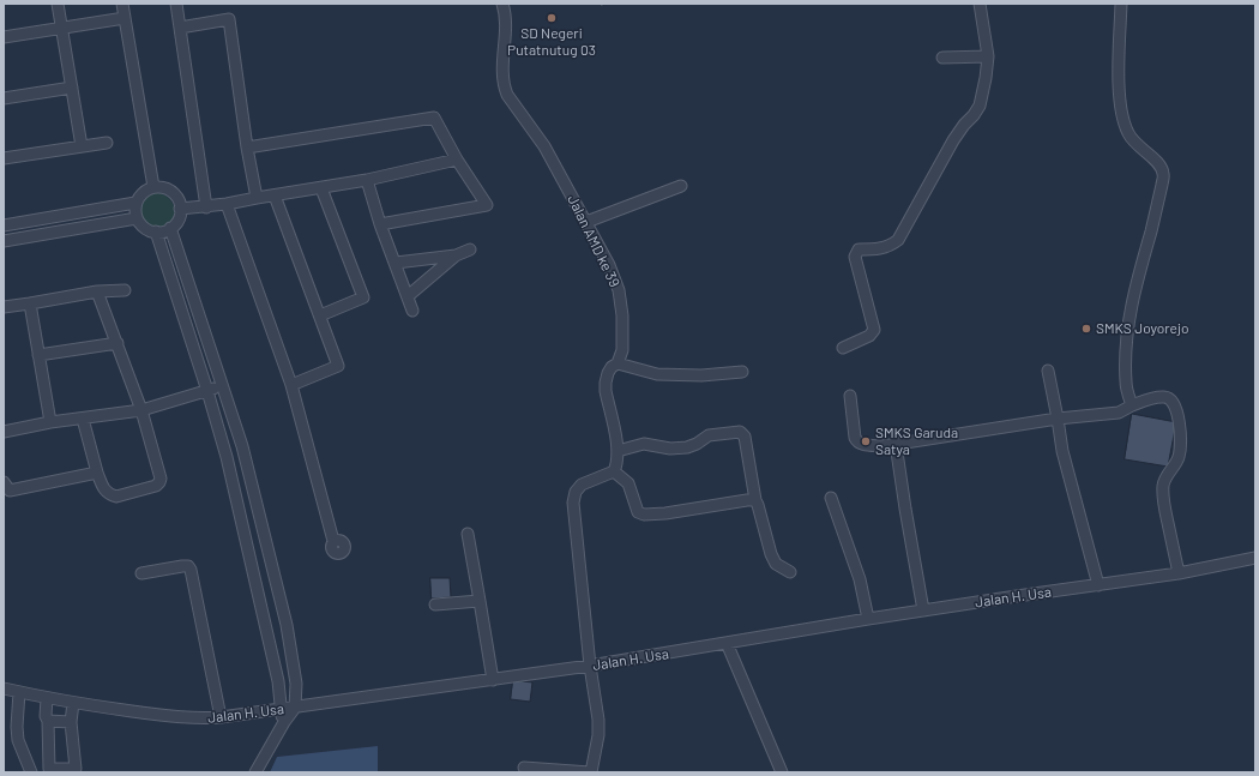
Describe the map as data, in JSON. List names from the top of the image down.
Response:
{
  "streets": {
    "street": ["Jalan AMD ke 39", "Jalan H. Usa"]
  },
  "places": ["SD Negeri Putatnutug 03", "SMKS Joyorejo", "SMKS Garuda Satya"]
}
